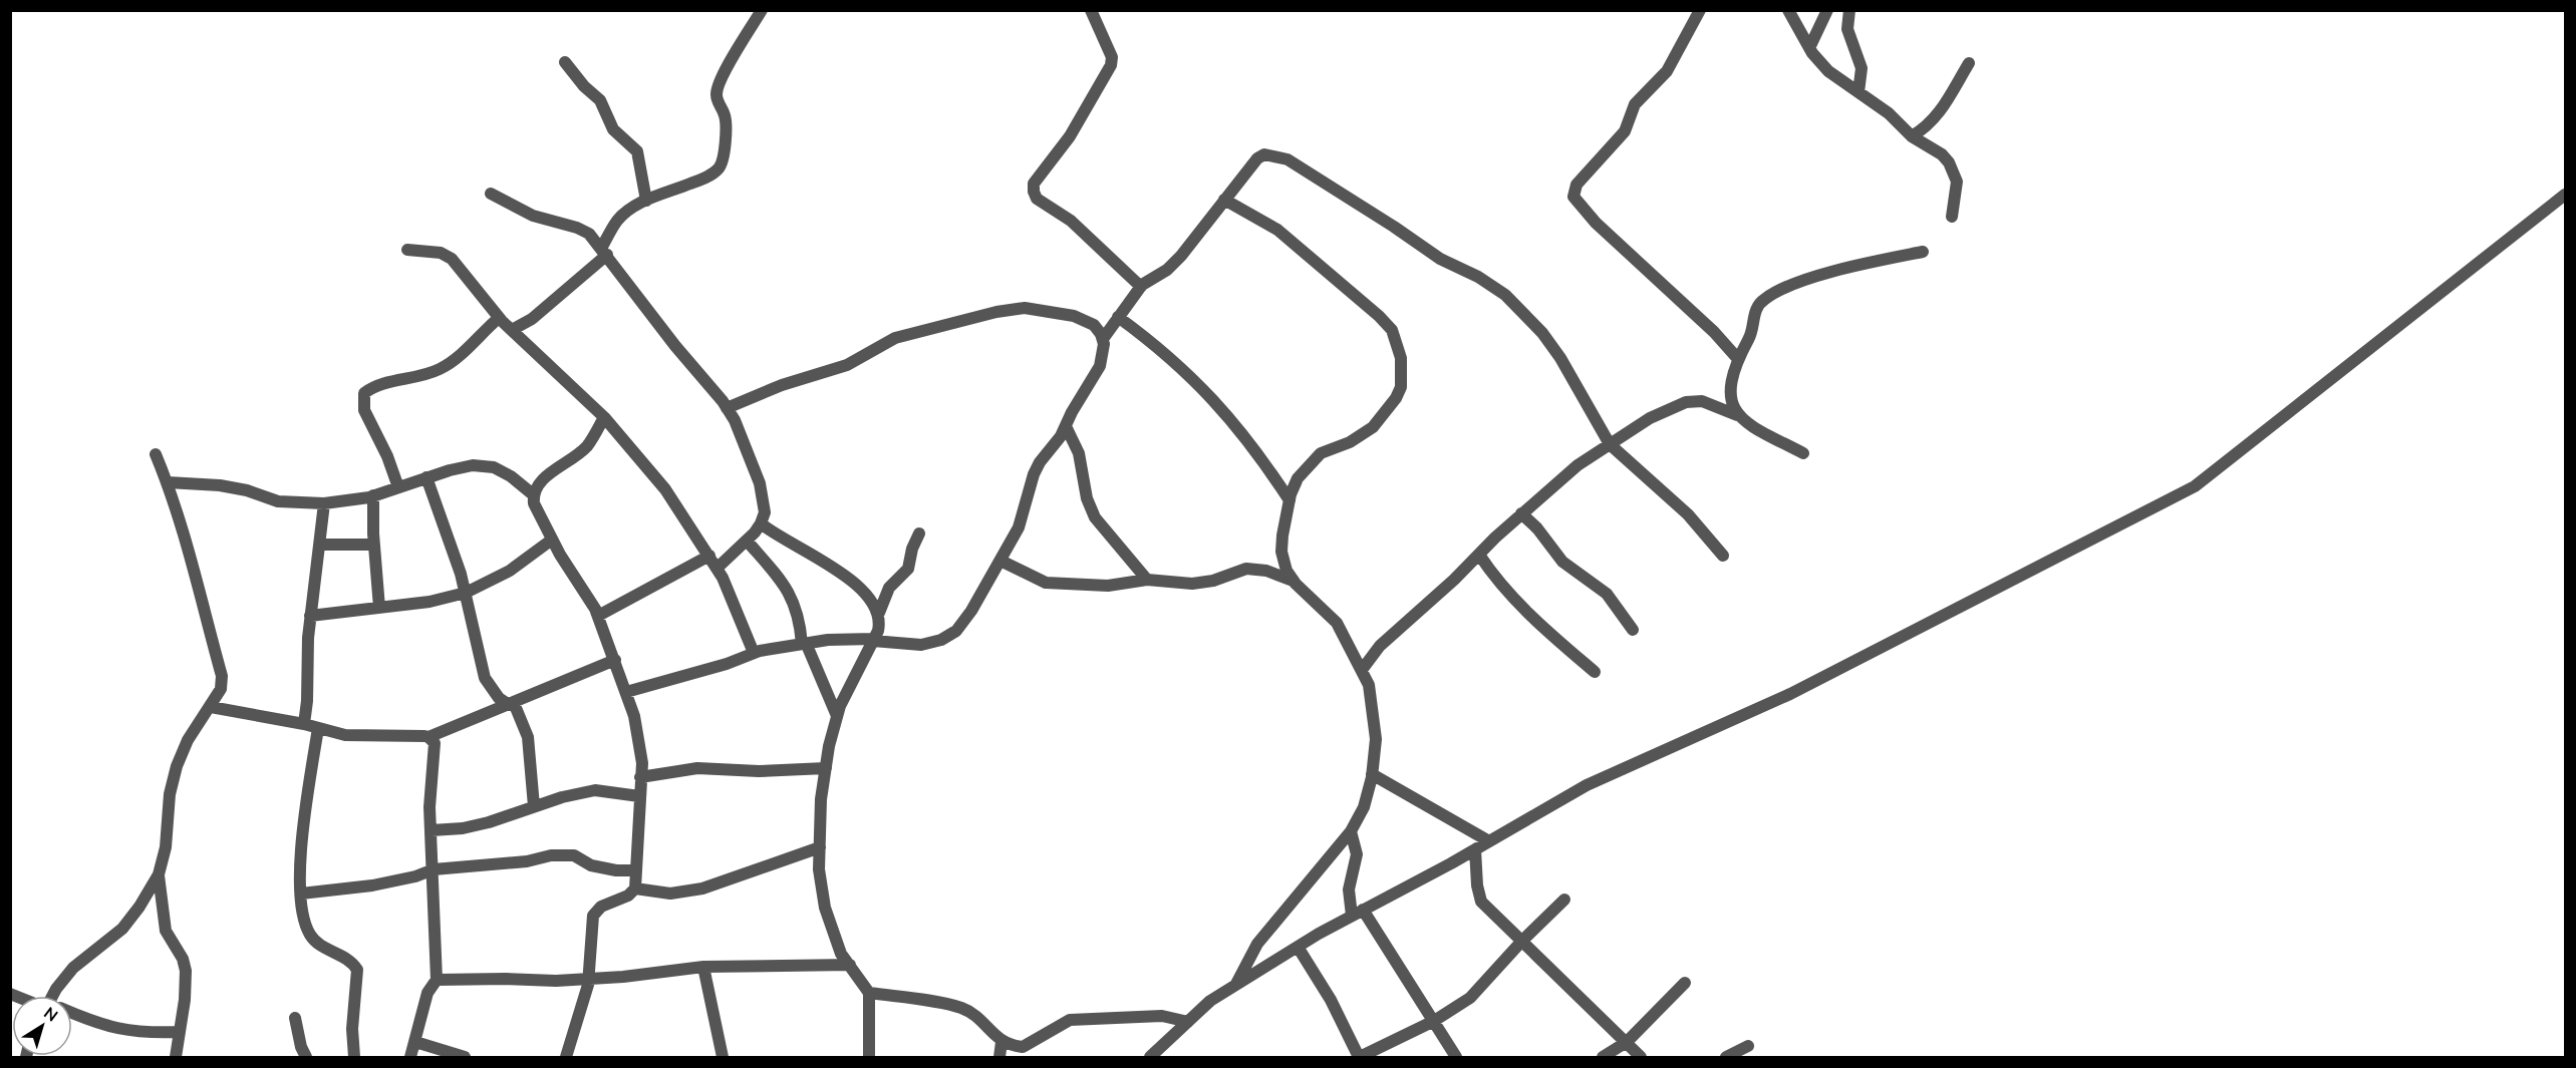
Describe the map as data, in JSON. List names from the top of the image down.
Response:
{
  "north": "top right"
}
